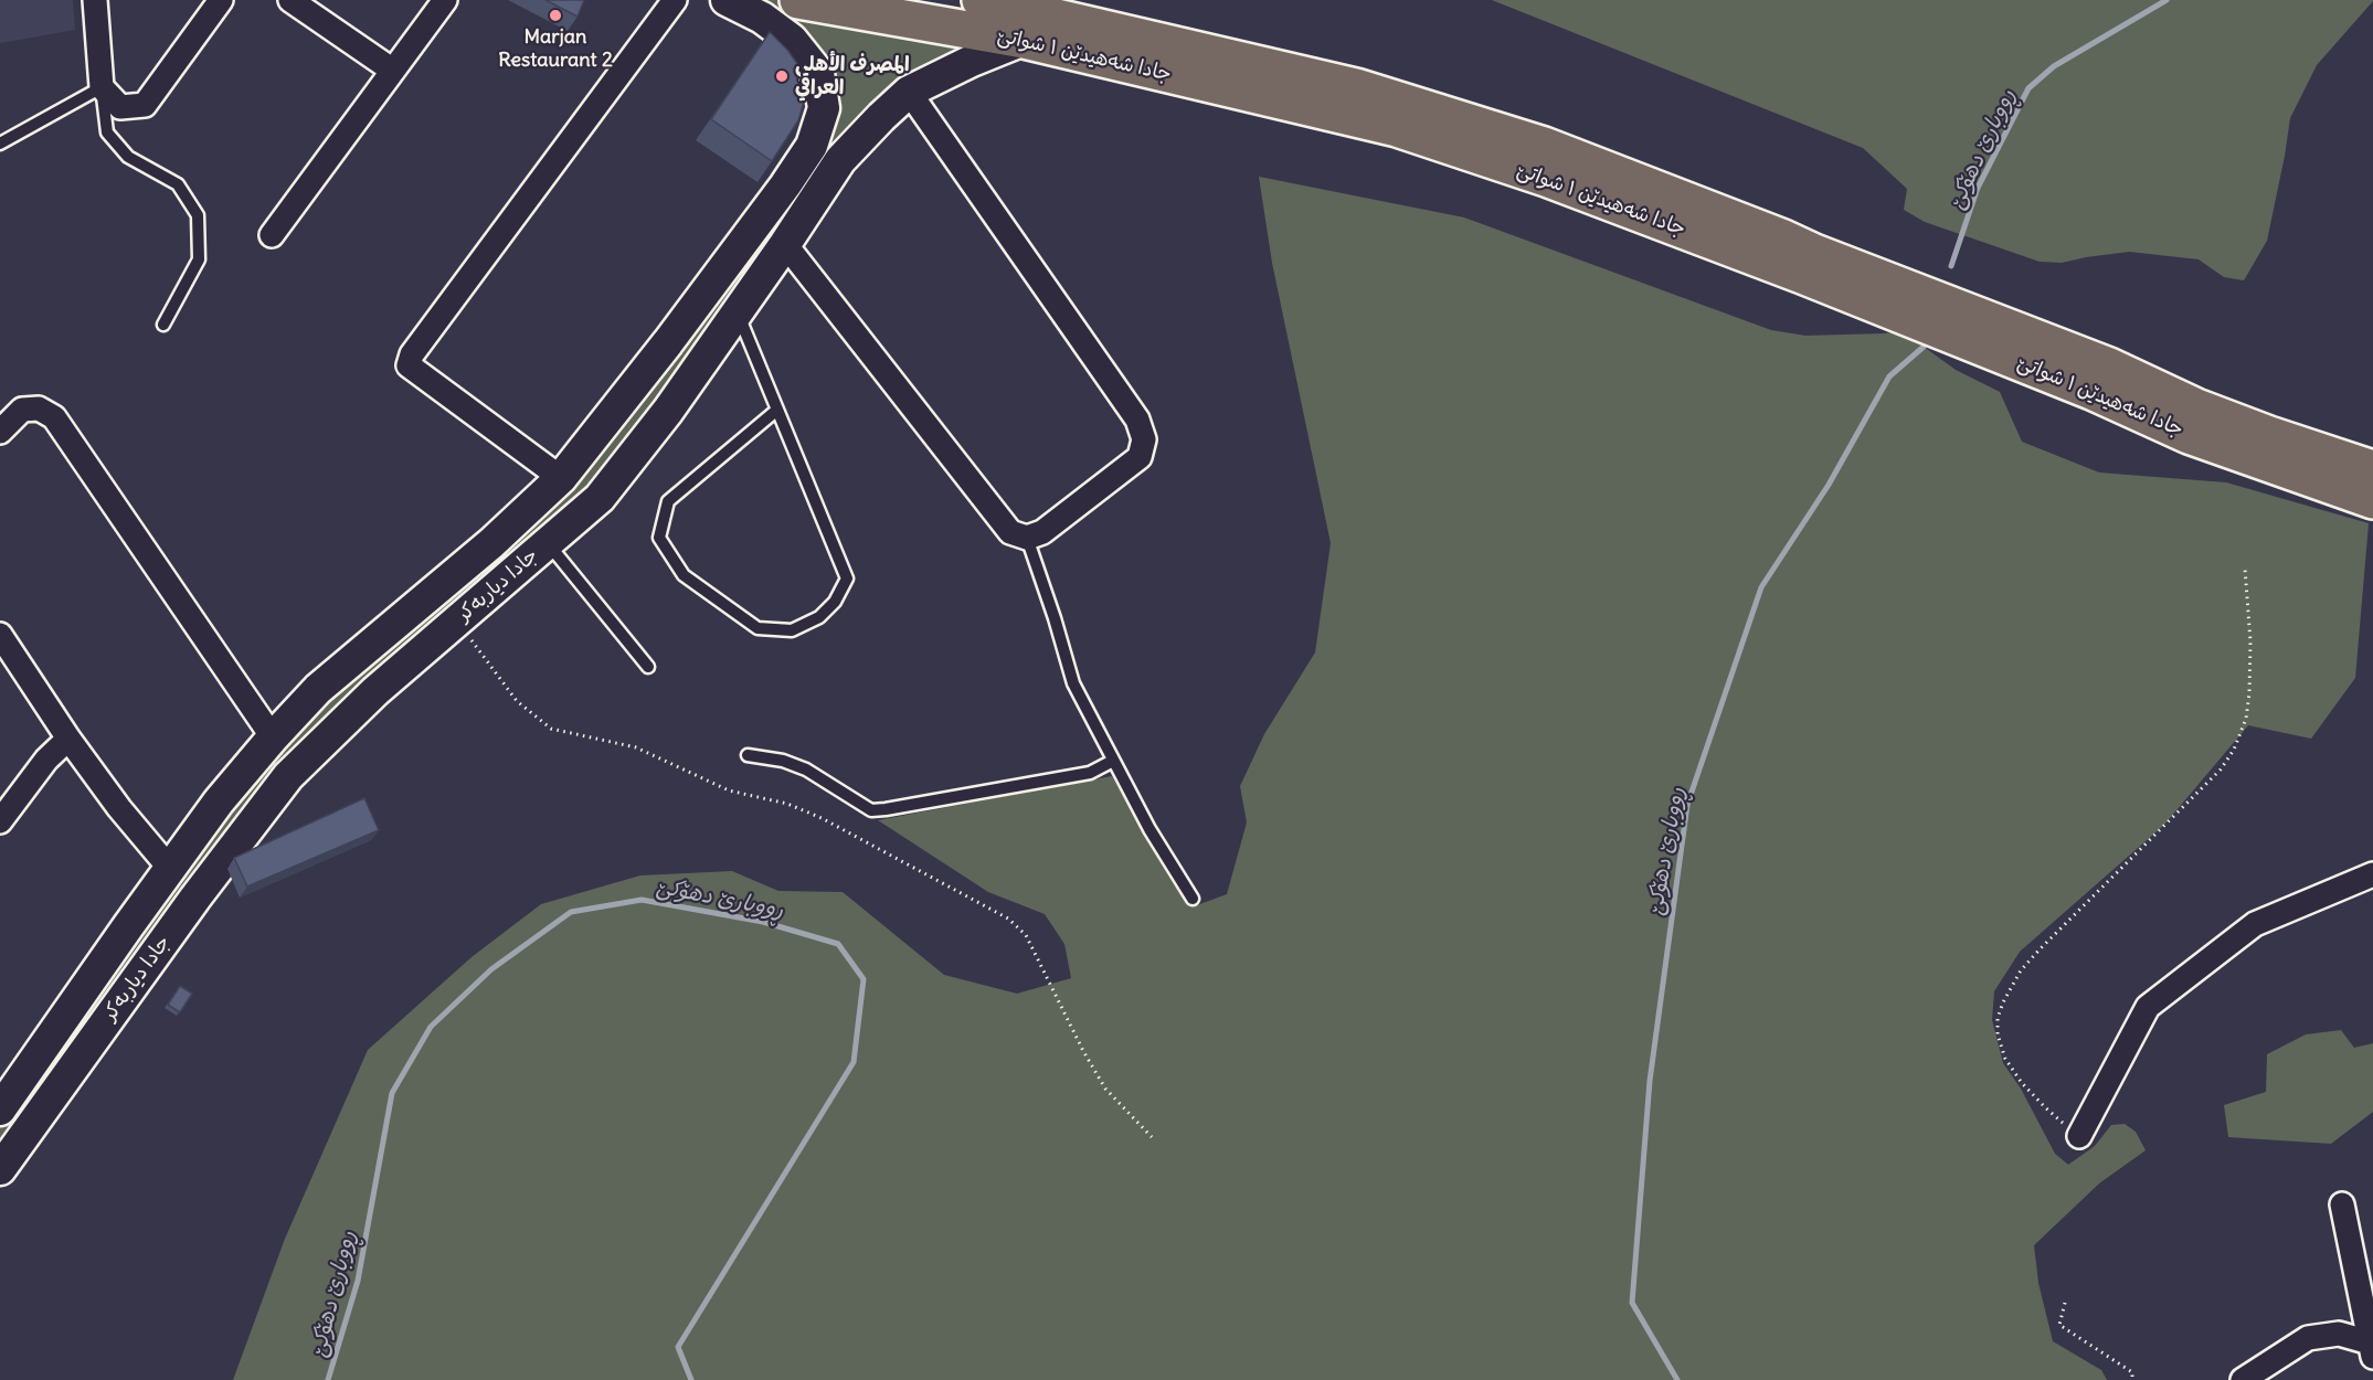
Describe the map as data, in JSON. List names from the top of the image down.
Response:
{
  "streets": {
    "main road": ["جادا شەهیدێن ١ شواتێ", "جادا دیاربه‌كر"]
  },
  "crossings": [
    ["جادا شەهیدێن ١ شواتێ", "جادا دیاربه‌كر"]
  ],
  "water": ["ڕووبارێ دهۆكێ"],
  "places": ["Marjan Restaurant 2", "المصرف الأهلي العراقي"]
}
